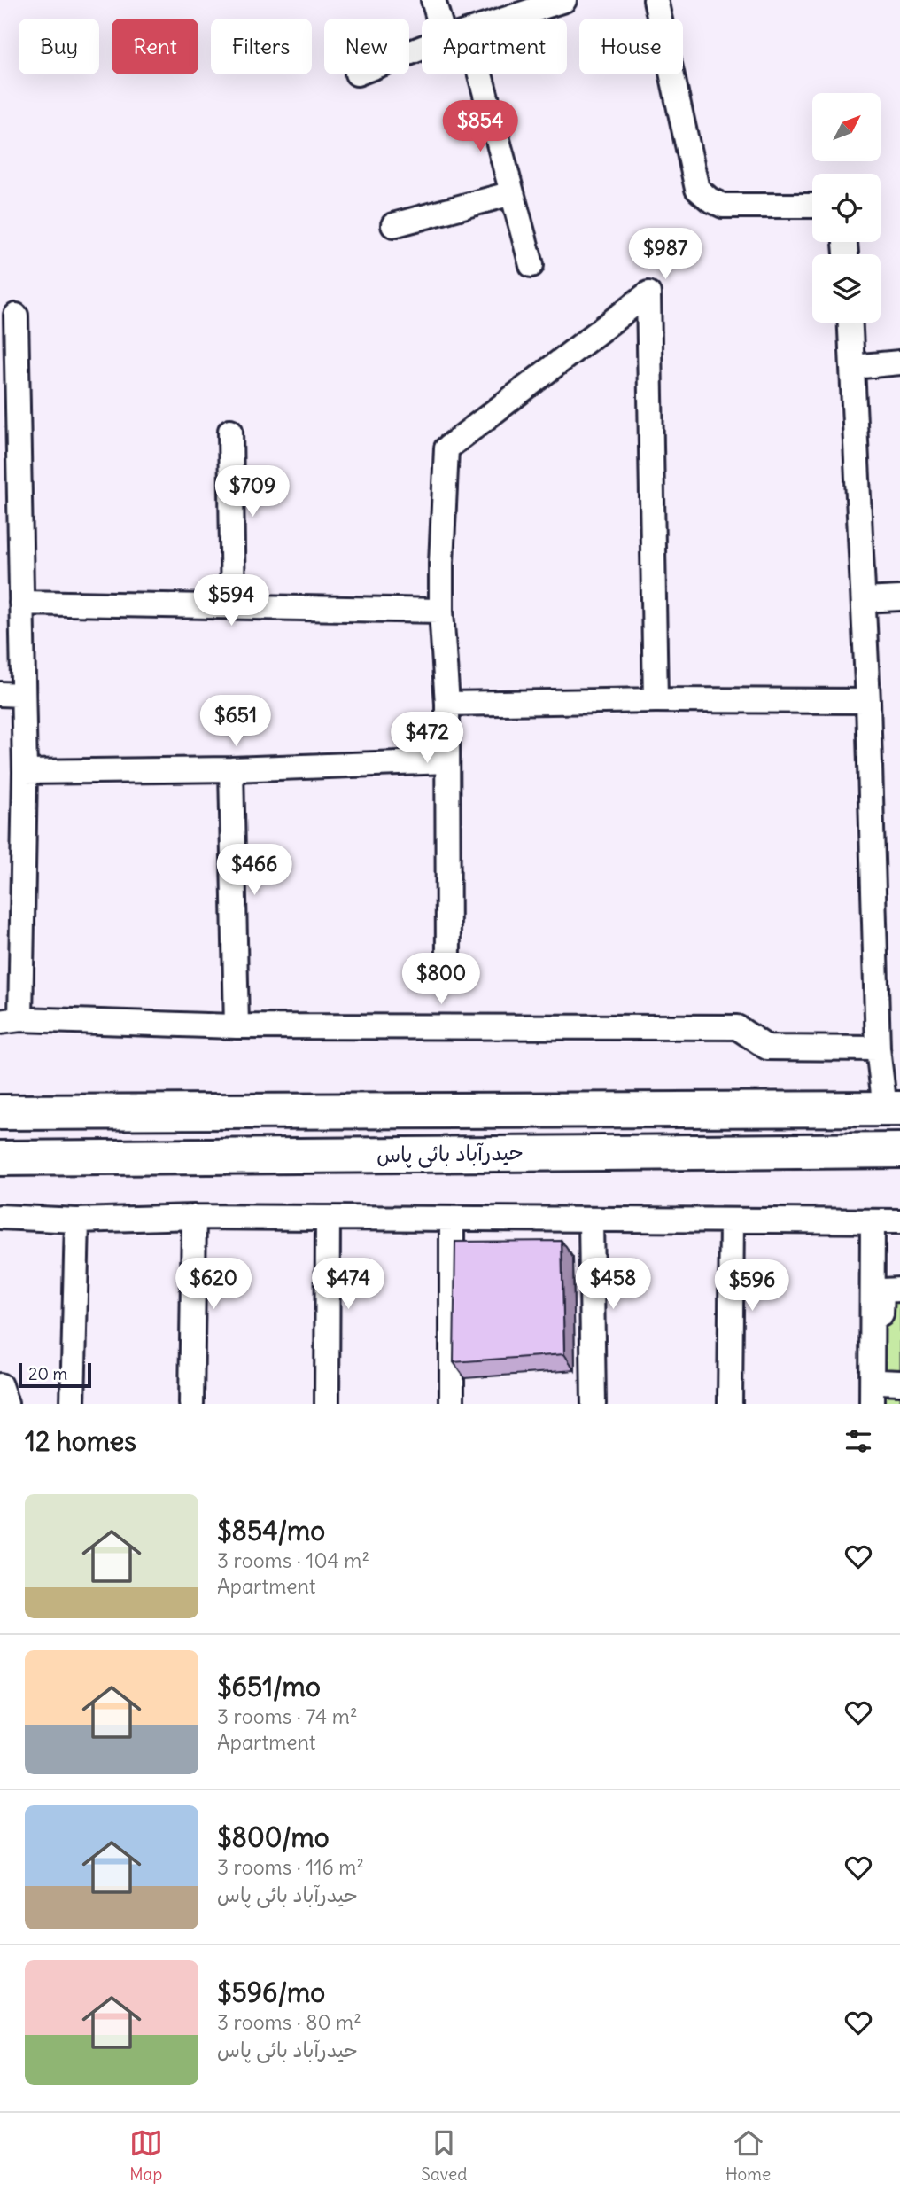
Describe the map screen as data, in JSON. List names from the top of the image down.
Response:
{
  "streets": {
    "highway": ["حیدرآباد بائی پاس"]
  },
  "scale_bar": "20 m",
  "north": "top right",
  "page": {
    "chip": [
      "Buy",
      "Rent",
      "Filters",
      "New",
      "Apartment",
      "House"
    ],
    "price": [
      "$854",
      "$987",
      "$709",
      "$594",
      "$651",
      "$472",
      "$466",
      "$800",
      "$620",
      "$474",
      "$458",
      "$596"
    ],
    "scale": "20 m",
    "heading": "12 homes",
    "list": [
      {
        "name": "$854/mo",
        "note": "3 rooms · 104 m² · Apartment"
      },
      {
        "name": "$651/mo",
        "note": "3 rooms · 74 m² · Apartment"
      },
      {
        "name": "$800/mo",
        "note": "3 rooms · 116 m² · حیدرآباد بائی پاس"
      },
      {
        "name": "$596/mo",
        "note": "3 rooms · 80 m² · حیدرآباد بائی پاس"
      }
    ],
    "tabs": ["Map", "Saved", "Home"]
  }
}
